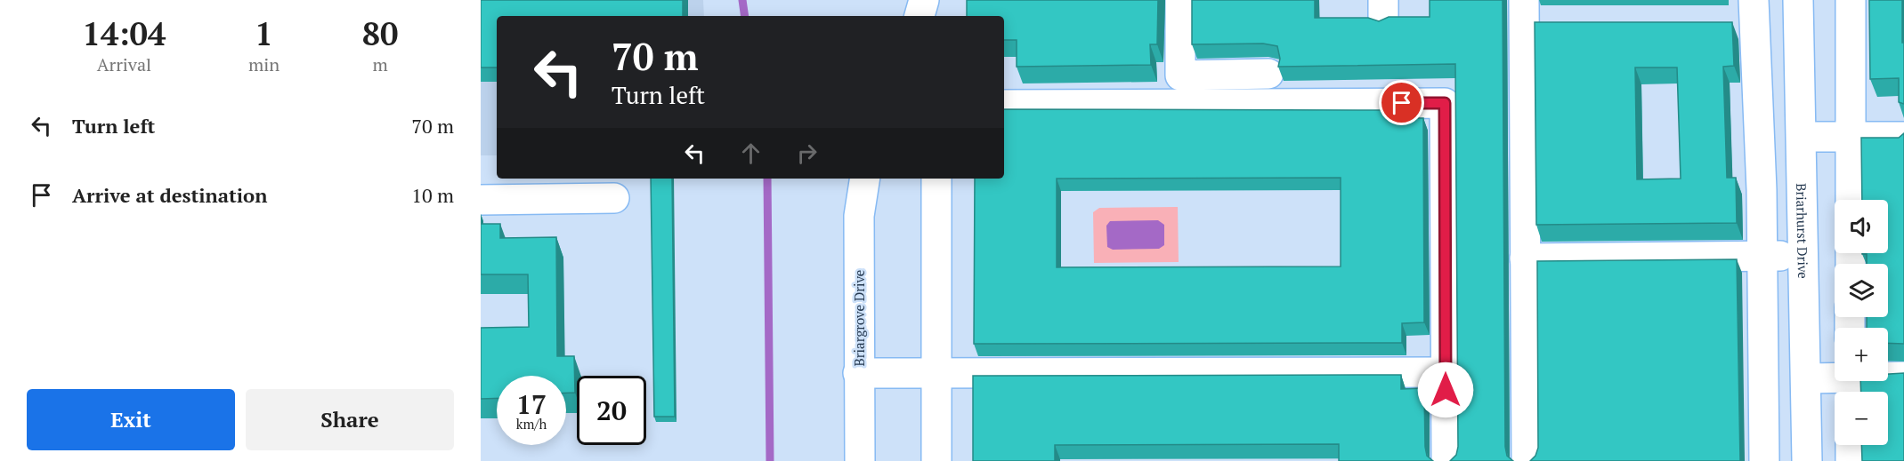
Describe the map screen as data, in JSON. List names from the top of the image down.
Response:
{
  "streets": {
    "street": ["Briarhurst Drive", "Briargrove Drive"]
  },
  "page": {
    "eta": [
      "14:04",
      "Arrival",
      "1",
      "min",
      "80",
      "m"
    ],
    "turn": ["70 m", "Turn left"],
    "list": [
      {
        "name": "Turn left",
        "value": "70 m"
      },
      {
        "name": "Arrive at destination",
        "value": "10 m"
      }
    ],
    "map_buttons": ["+", "−"],
    "speed": "17 km/h",
    "limit": "20",
    "buttons": ["Exit", "Share"]
  }
}
